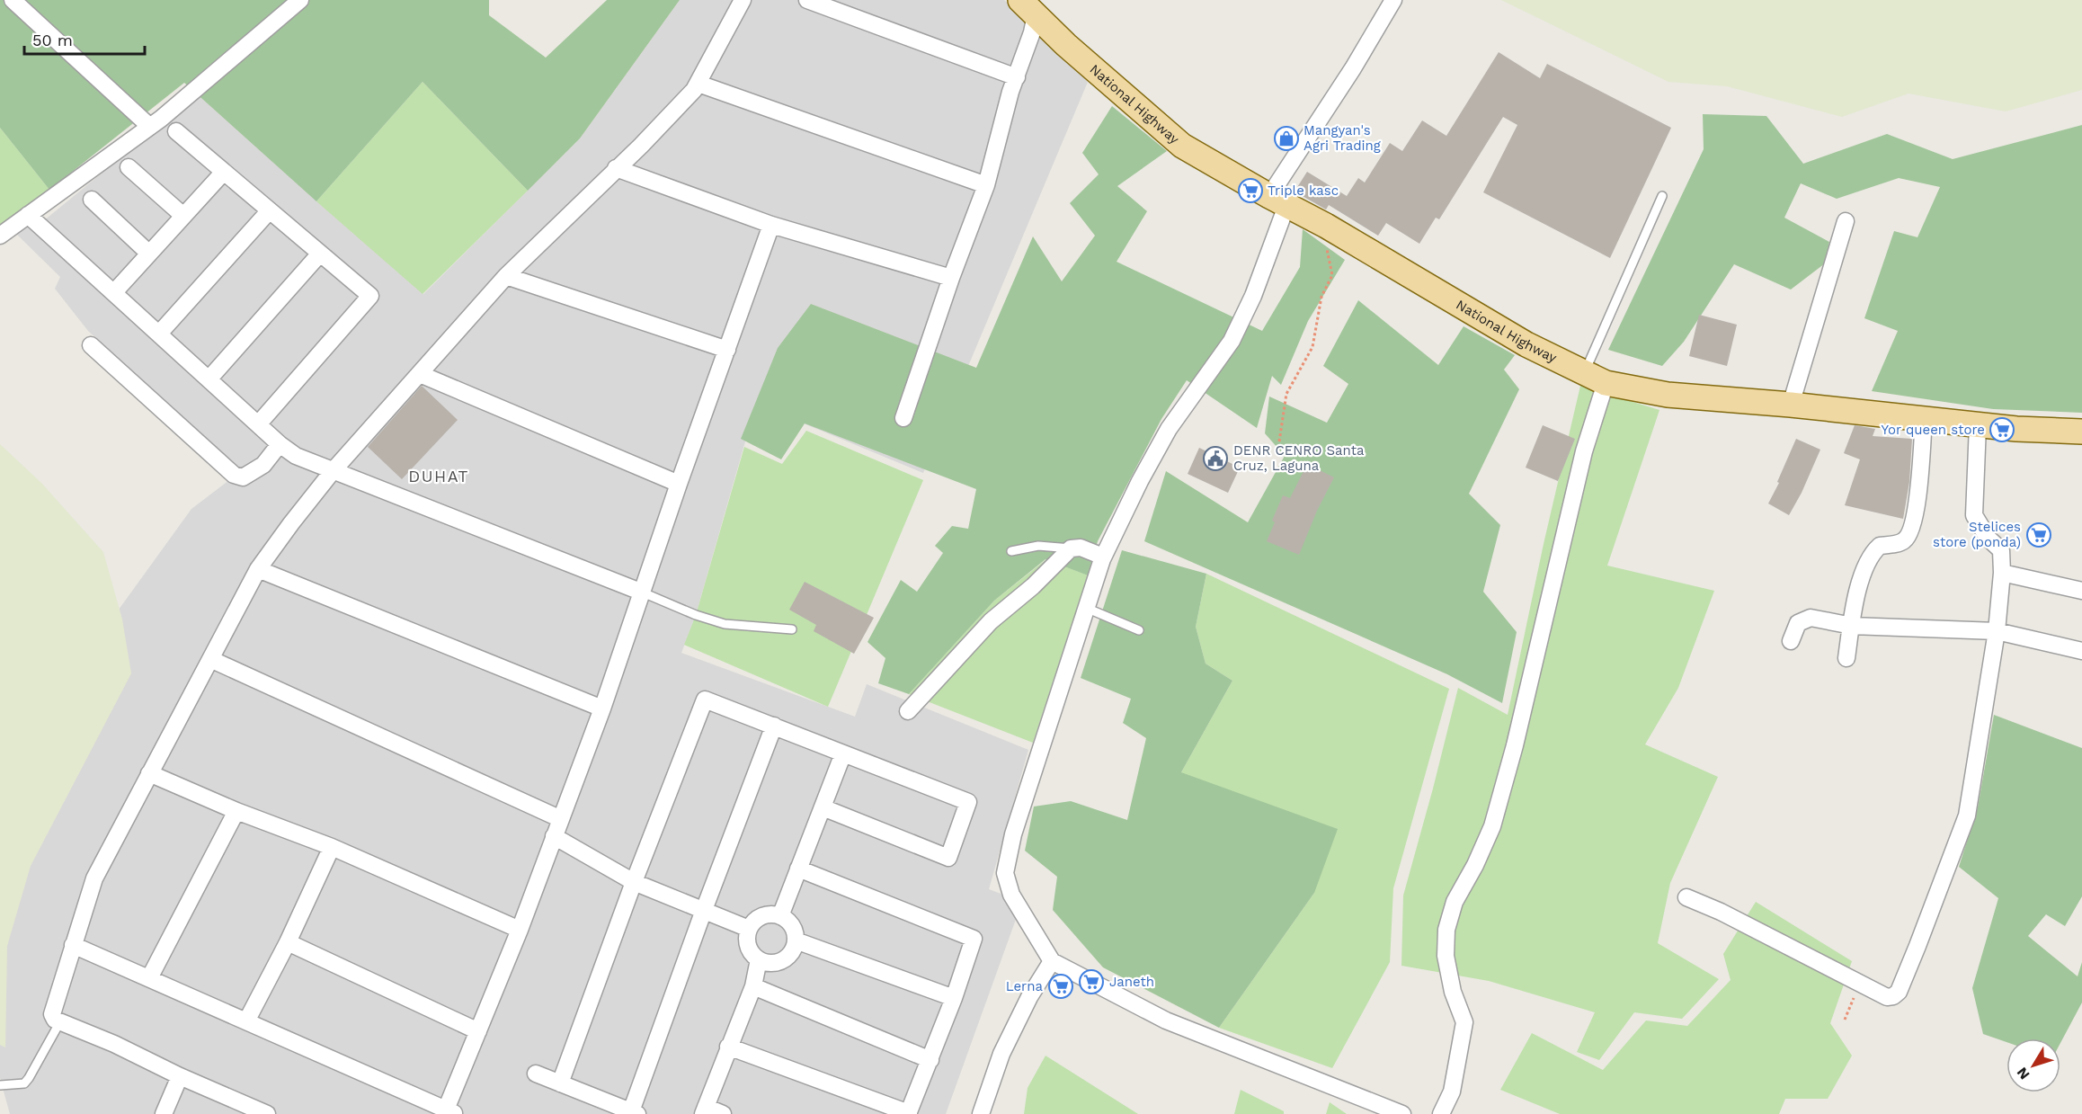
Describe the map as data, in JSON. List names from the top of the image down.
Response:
{
  "streets": {
    "main road": ["National Highway"]
  },
  "districts": ["DUHAT"],
  "places": {
    "shop": ["Mangyan's Agri Trading"],
    "supermarket": [
      "Triple kasc",
      "Yor queen store",
      "Stelices store (ponda)",
      "Janeth",
      "Lerna"
    ],
    "public building": ["DENR CENRO Santa Cruz, Laguna"]
  },
  "scale_bar": "50 m",
  "north": "bottom left"
}
